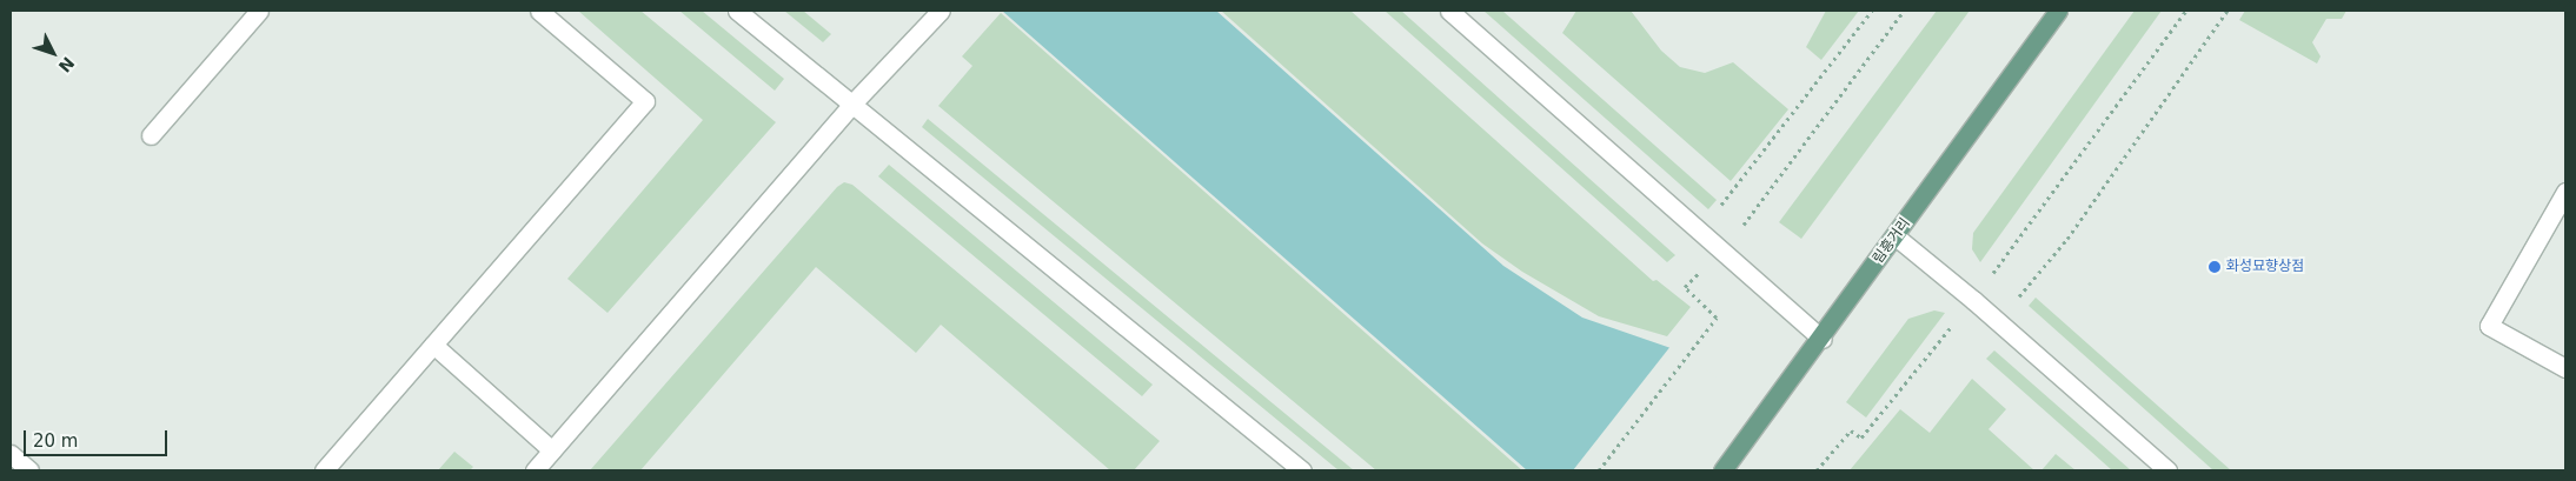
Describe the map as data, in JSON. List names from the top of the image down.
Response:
{
  "streets": {
    "main road": ["림흥거리"]
  },
  "places": ["화성묘향상점"],
  "scale_bar": "20 m",
  "north": "bottom right"
}
